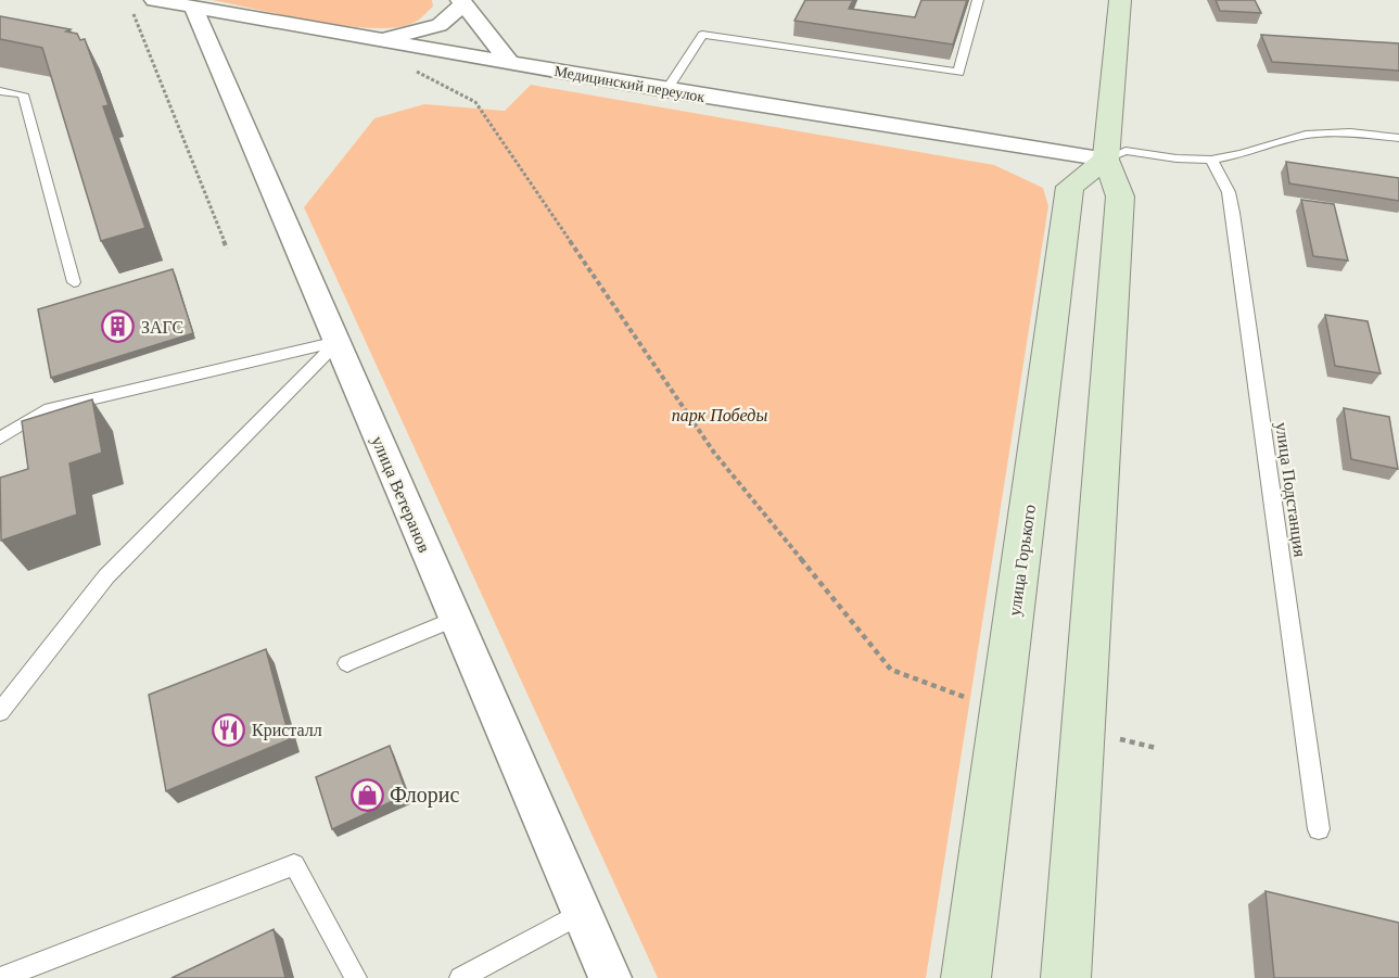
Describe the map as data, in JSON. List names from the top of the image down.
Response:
{
  "streets": {
    "main road": ["улица Горького"],
    "street": ["Медицинский переулок", "улица Ветеранов"],
    "lane": ["улица Подстанция"]
  },
  "crossings": [
    ["Медицинский переулок", "улица Ветеранов"],
    ["Медицинский переулок", "улица Горького"]
  ],
  "parks": ["парк Победы"],
  "places": {
    "building": ["ЗАГС"],
    "restaurant": ["Кристалл"],
    "shop": ["Флорис"]
  }
}
